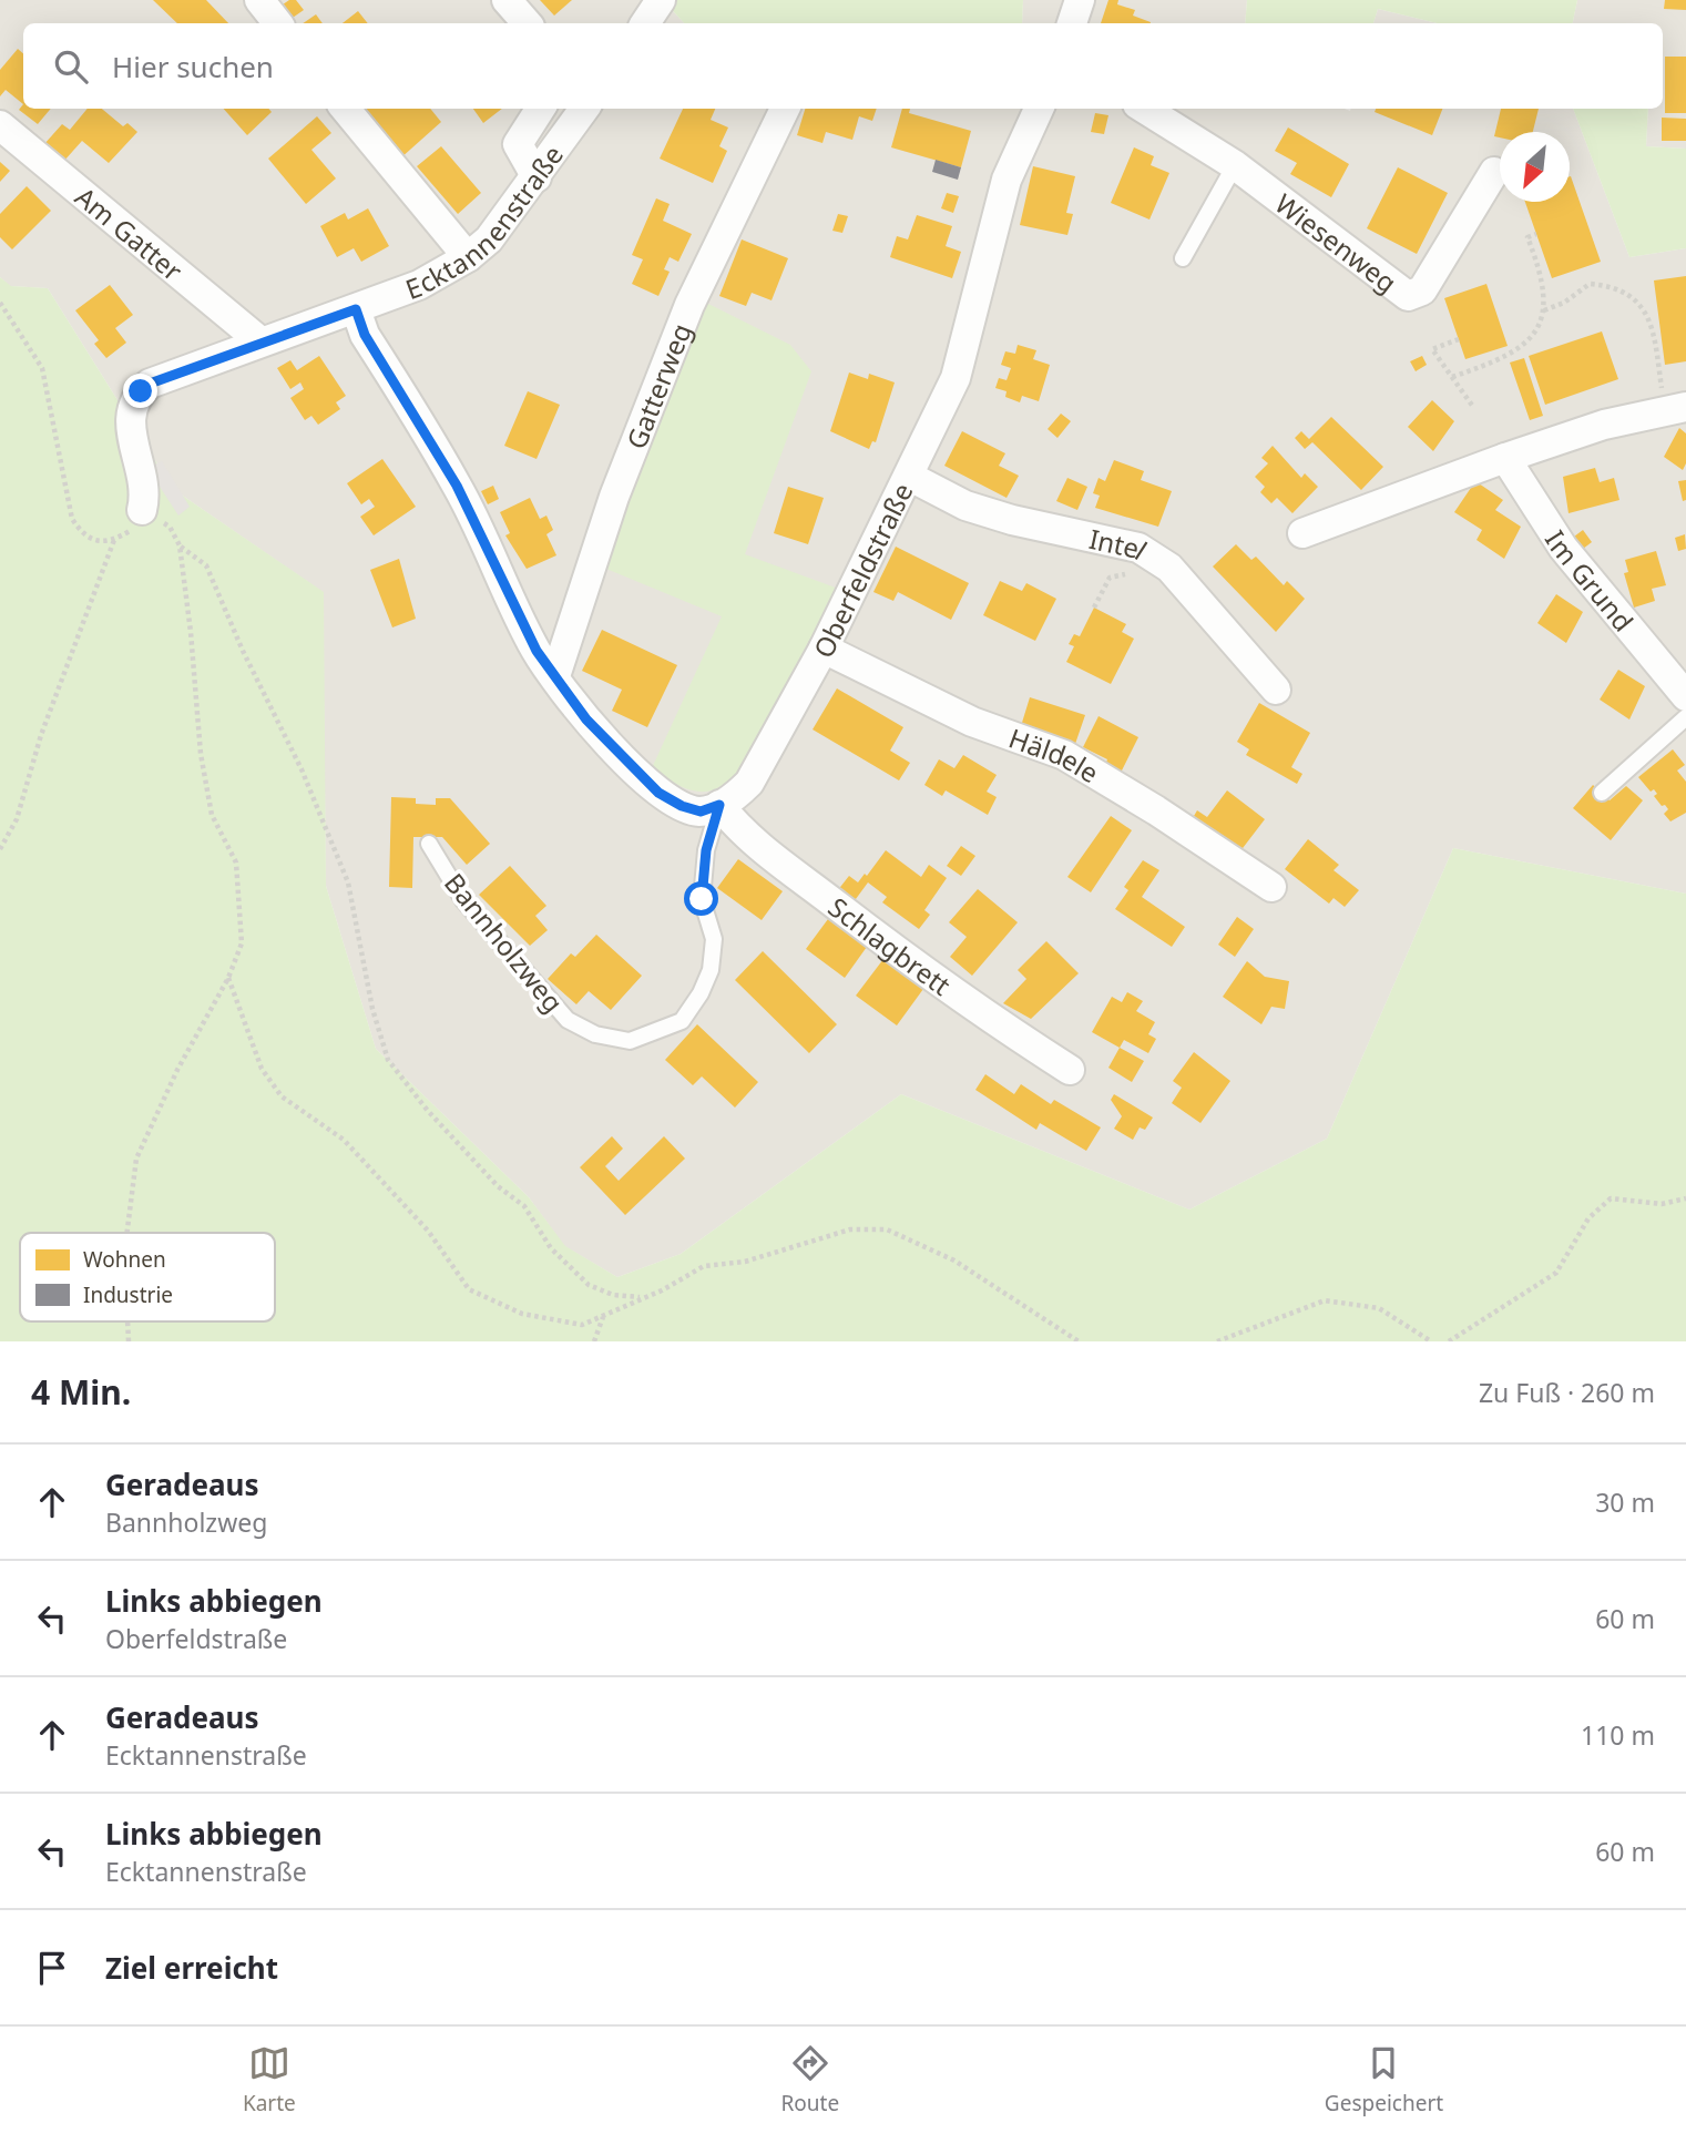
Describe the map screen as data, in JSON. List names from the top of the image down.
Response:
{
  "streets": {
    "street": [
      "Ecktannenstraße",
      "Am Gatter",
      "Wiesenweg",
      "Gatterweg",
      "Intel",
      "Oberfeldstraße",
      "Im Grund",
      "Häldele",
      "Schlagbrett"
    ],
    "lane": ["Bannholzweg"]
  },
  "crossings": [
    ["Ecktannenstraße", "Am Gatter"],
    ["Intel", "Oberfeldstraße"],
    ["Oberfeldstraße", "Häldele"],
    ["Oberfeldstraße", "Bannholzweg"],
    ["Oberfeldstraße", "Schlagbrett"],
    ["Bannholzweg", "Schlagbrett"]
  ],
  "legend": ["Wohnen", "Industrie"],
  "north": "bottom left",
  "page": {
    "search": "Hier suchen",
    "heading": ["4 Min.", "Zu Fuß · 260 m"],
    "list": [
      ["Geradeaus", "Bannholzweg", "30 m"],
      ["Links abbiegen", "Oberfeldstraße", "60 m"],
      ["Geradeaus", "Ecktannenstraße", "110 m"],
      ["Links abbiegen", "Ecktannenstraße", "60 m"],
      "Ziel erreicht"
    ],
    "nav": ["Karte", "Route", "Gespeichert"]
  }
}
